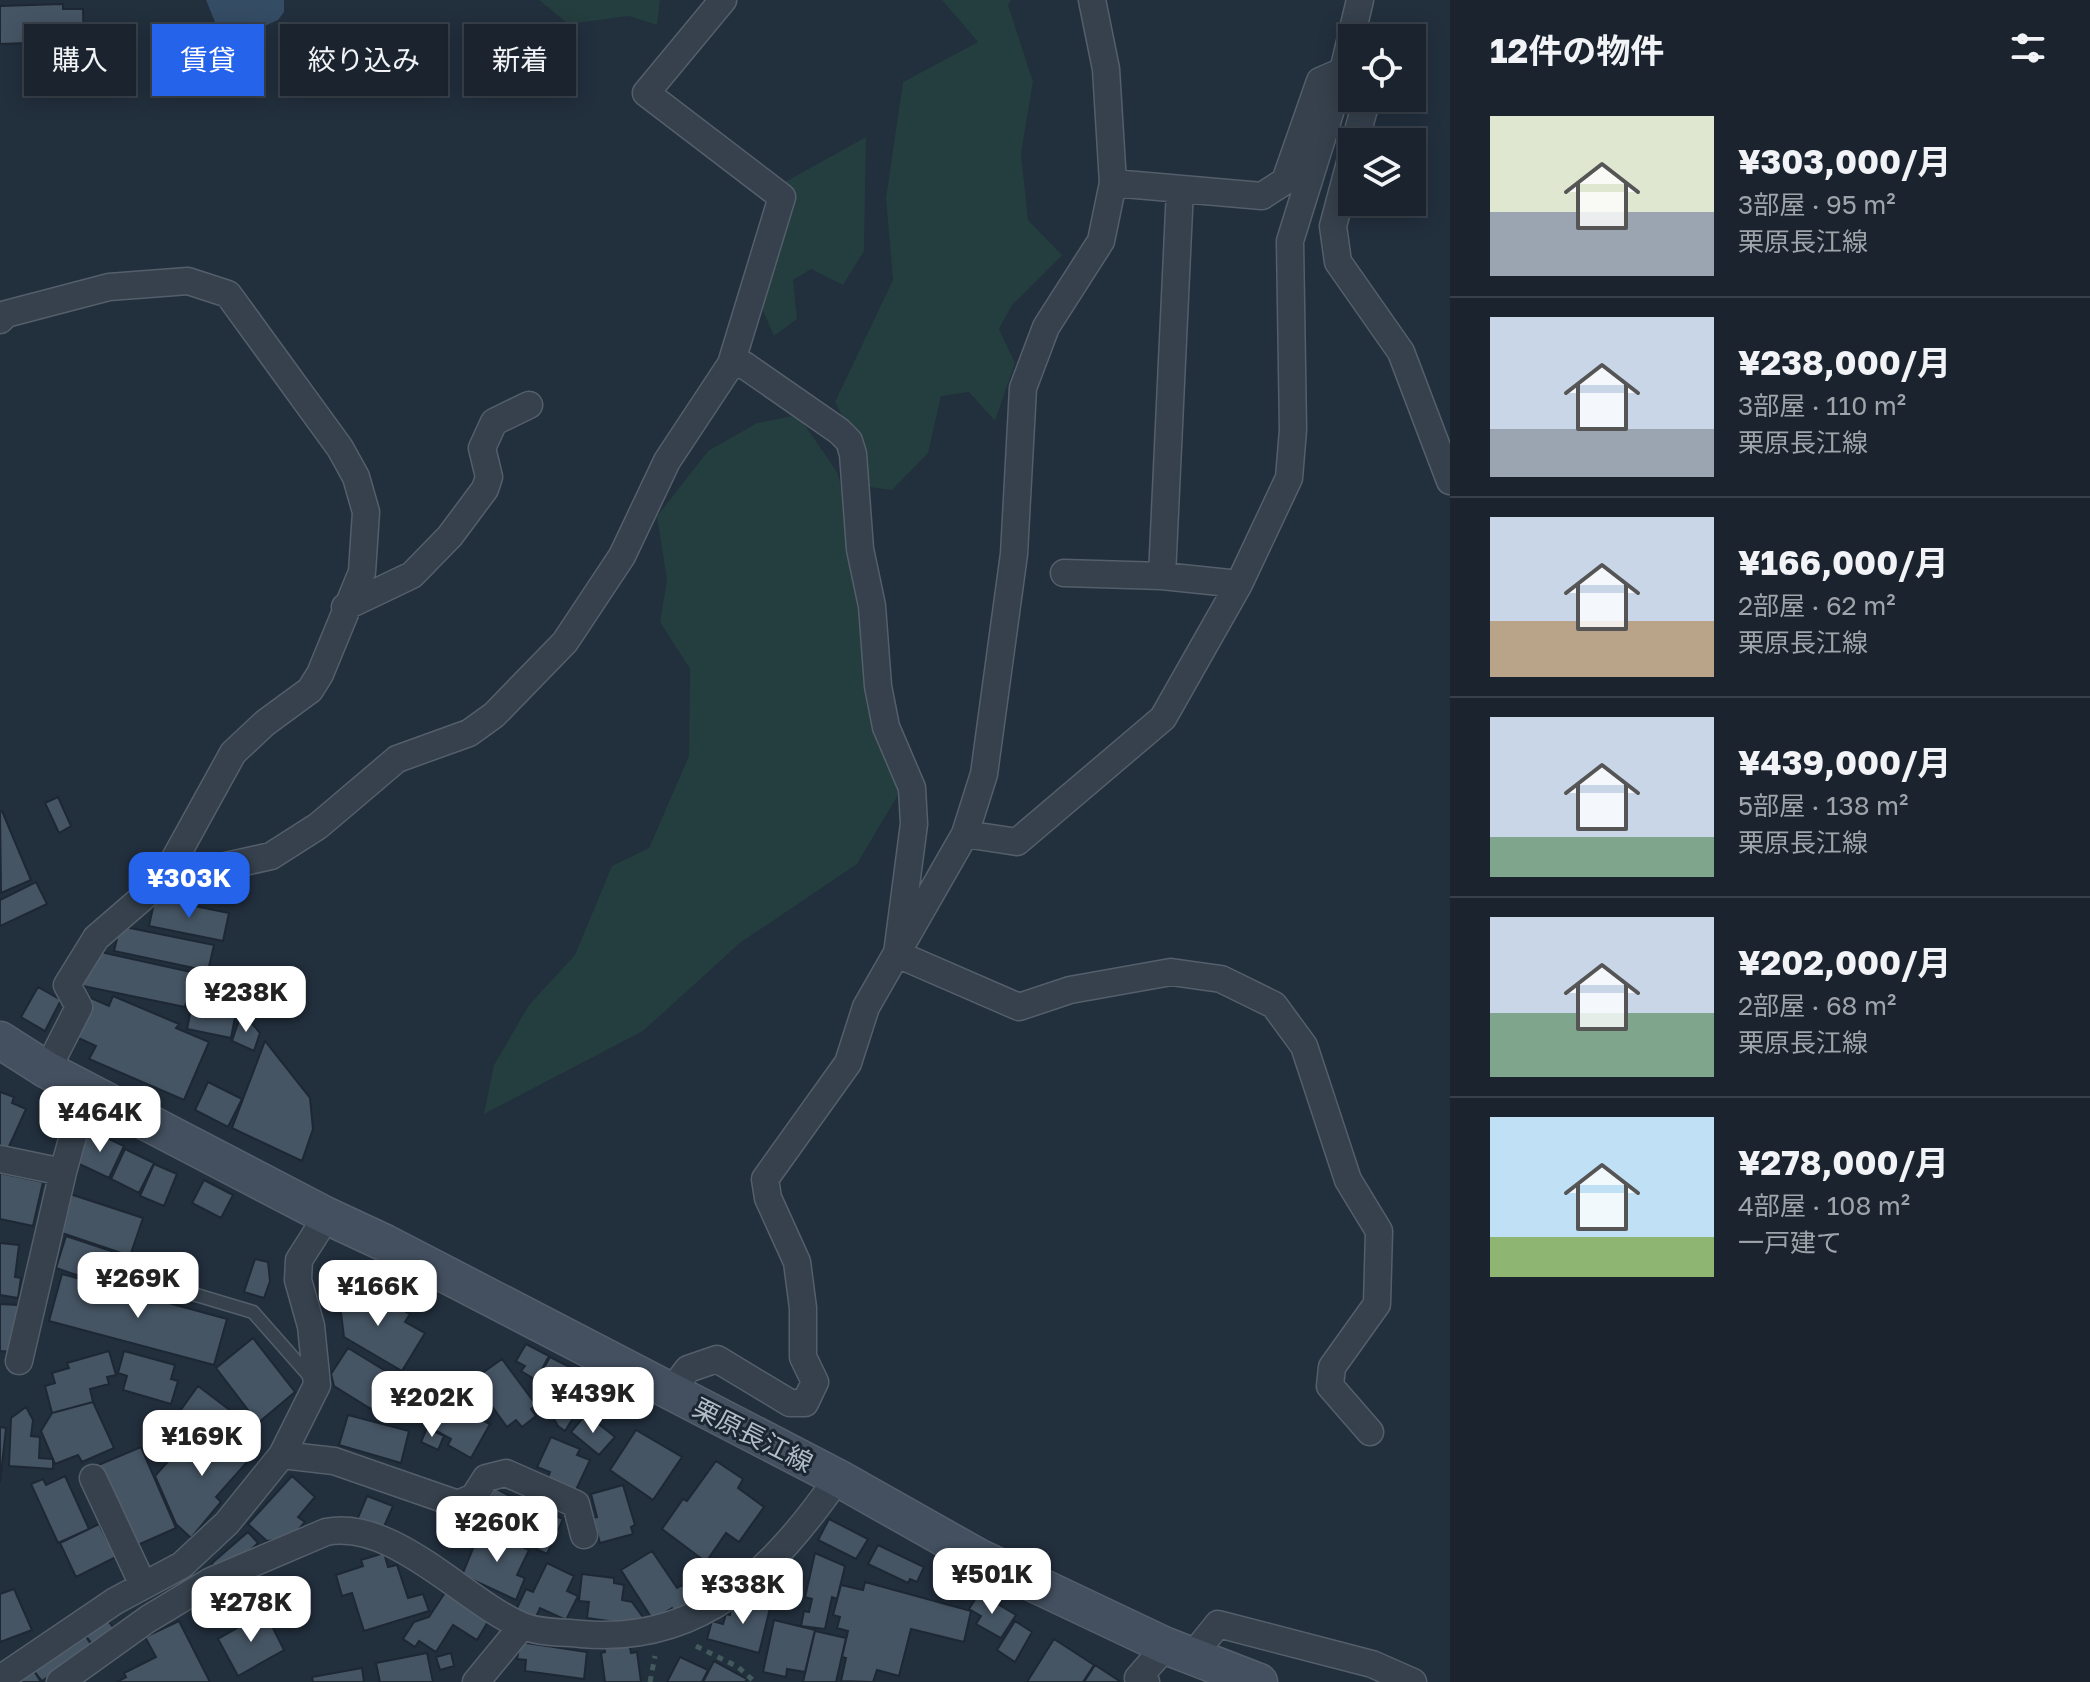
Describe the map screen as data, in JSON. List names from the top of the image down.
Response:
{
  "streets": {
    "main road": ["栗原長江線"]
  },
  "page": {
    "heading": "12件の物件",
    "chip": [
      "購入",
      "賃貸",
      "絞り込み",
      "新着"
    ],
    "list": [
      {
        "name": "¥303,000/月",
        "note": "3部屋 · 95 m² · 栗原長江線"
      },
      {
        "name": "¥238,000/月",
        "note": "3部屋 · 110 m² · 栗原長江線"
      },
      {
        "name": "¥166,000/月",
        "note": "2部屋 · 62 m² · 栗原長江線"
      },
      {
        "name": "¥439,000/月",
        "note": "5部屋 · 138 m² · 栗原長江線"
      },
      {
        "name": "¥202,000/月",
        "note": "2部屋 · 68 m² · 栗原長江線"
      },
      {
        "name": "¥278,000/月",
        "note": "4部屋 · 108 m² · 一戸建て"
      }
    ],
    "price": [
      "¥303K",
      "¥238K",
      "¥464K",
      "¥269K",
      "¥166K",
      "¥439K",
      "¥202K",
      "¥169K",
      "¥260K",
      "¥501K",
      "¥338K",
      "¥278K"
    ]
  }
}
